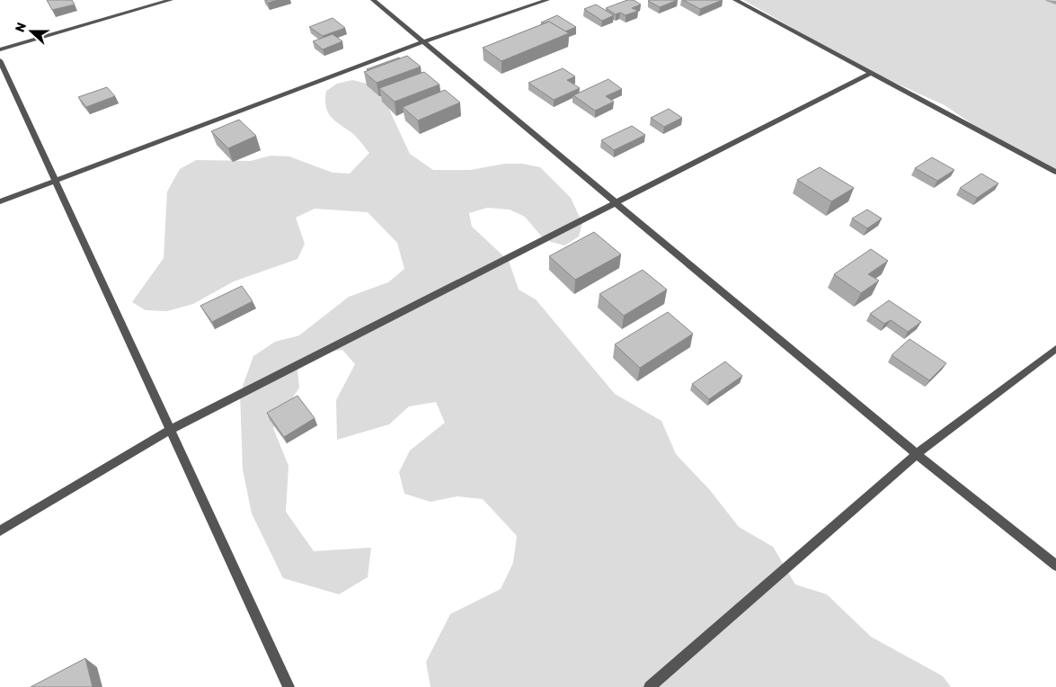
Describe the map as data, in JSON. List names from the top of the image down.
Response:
{
  "north": "left"
}
